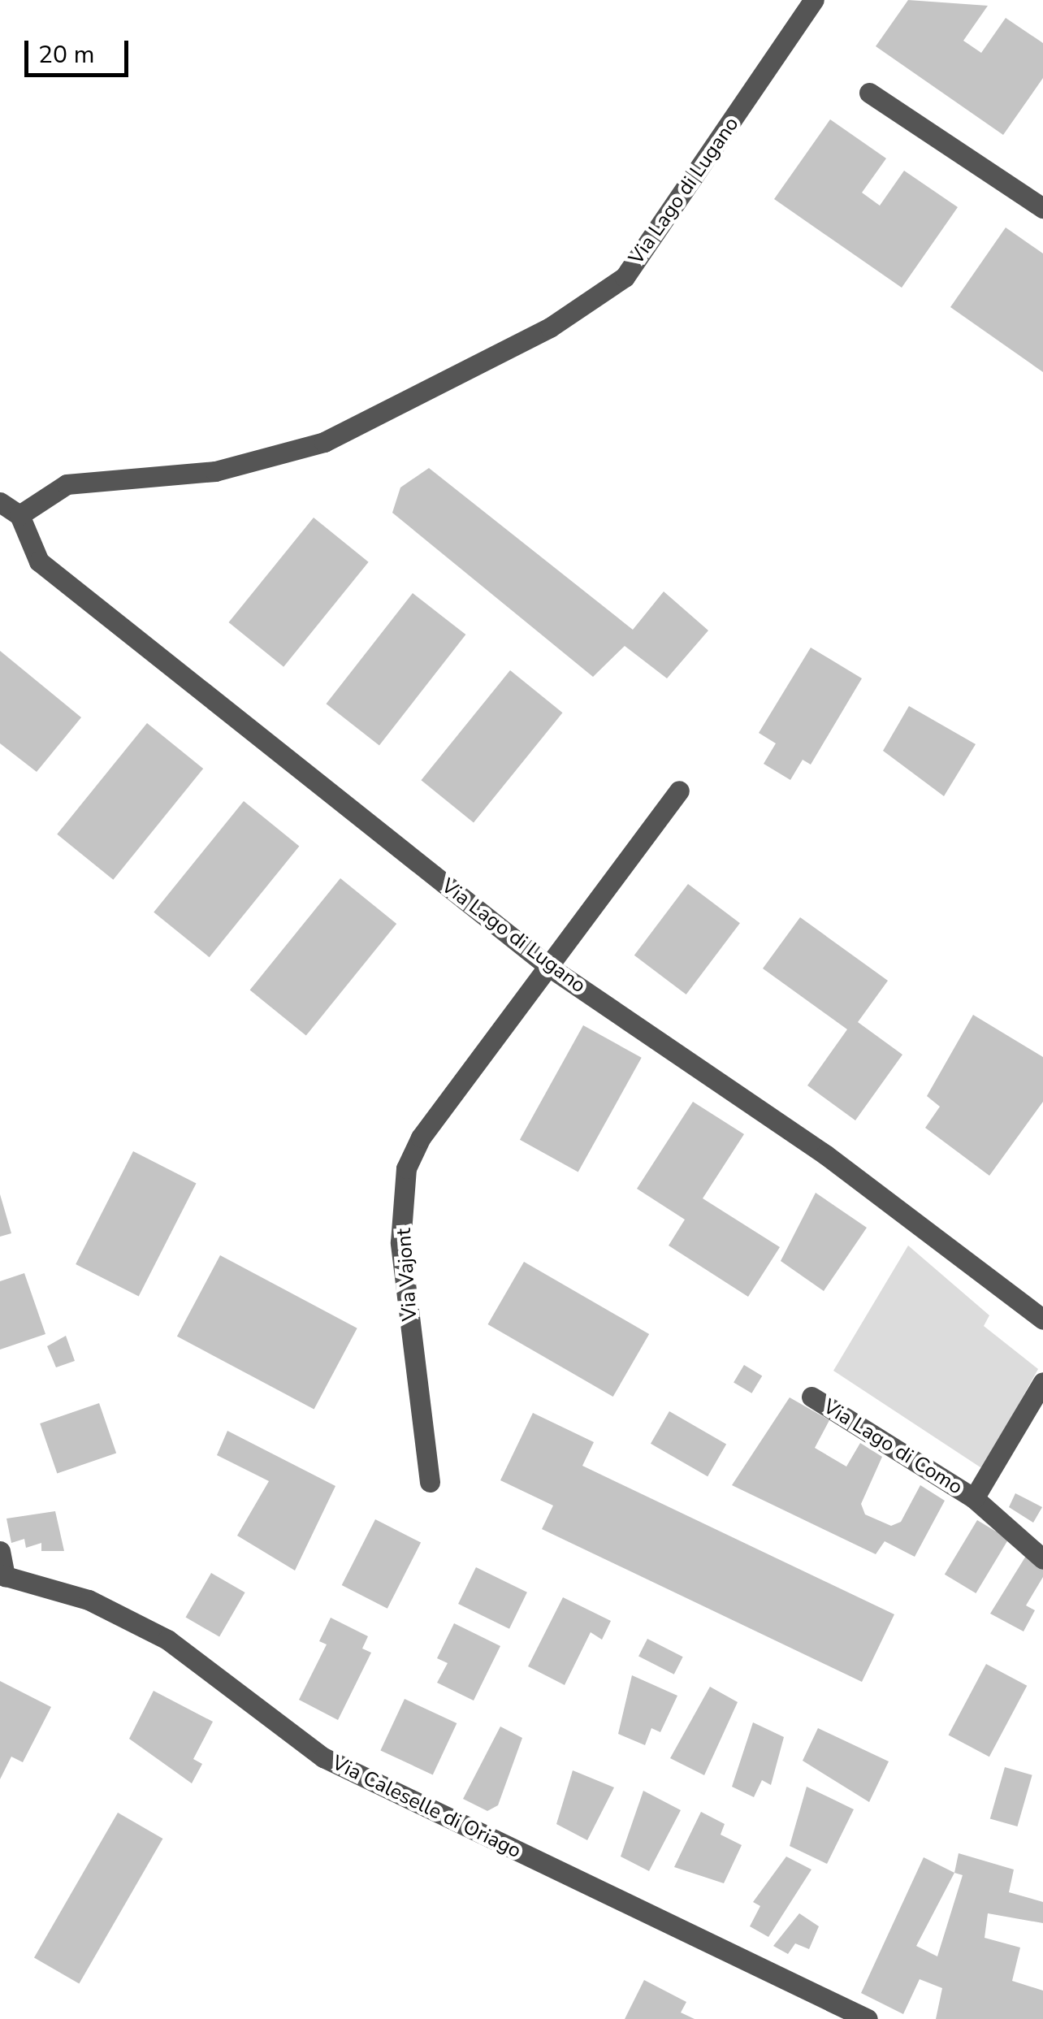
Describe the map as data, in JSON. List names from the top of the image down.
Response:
{
  "streets": {
    "street": [
      "Via Lago di Lugano",
      "Via Vajont",
      "Via Lago di Como",
      "Via Caleselle di Oriago"
    ]
  },
  "crossings": [
    ["Via Lago di Lugano", "Via Vajont"]
  ],
  "scale_bar": "20 m"
}
